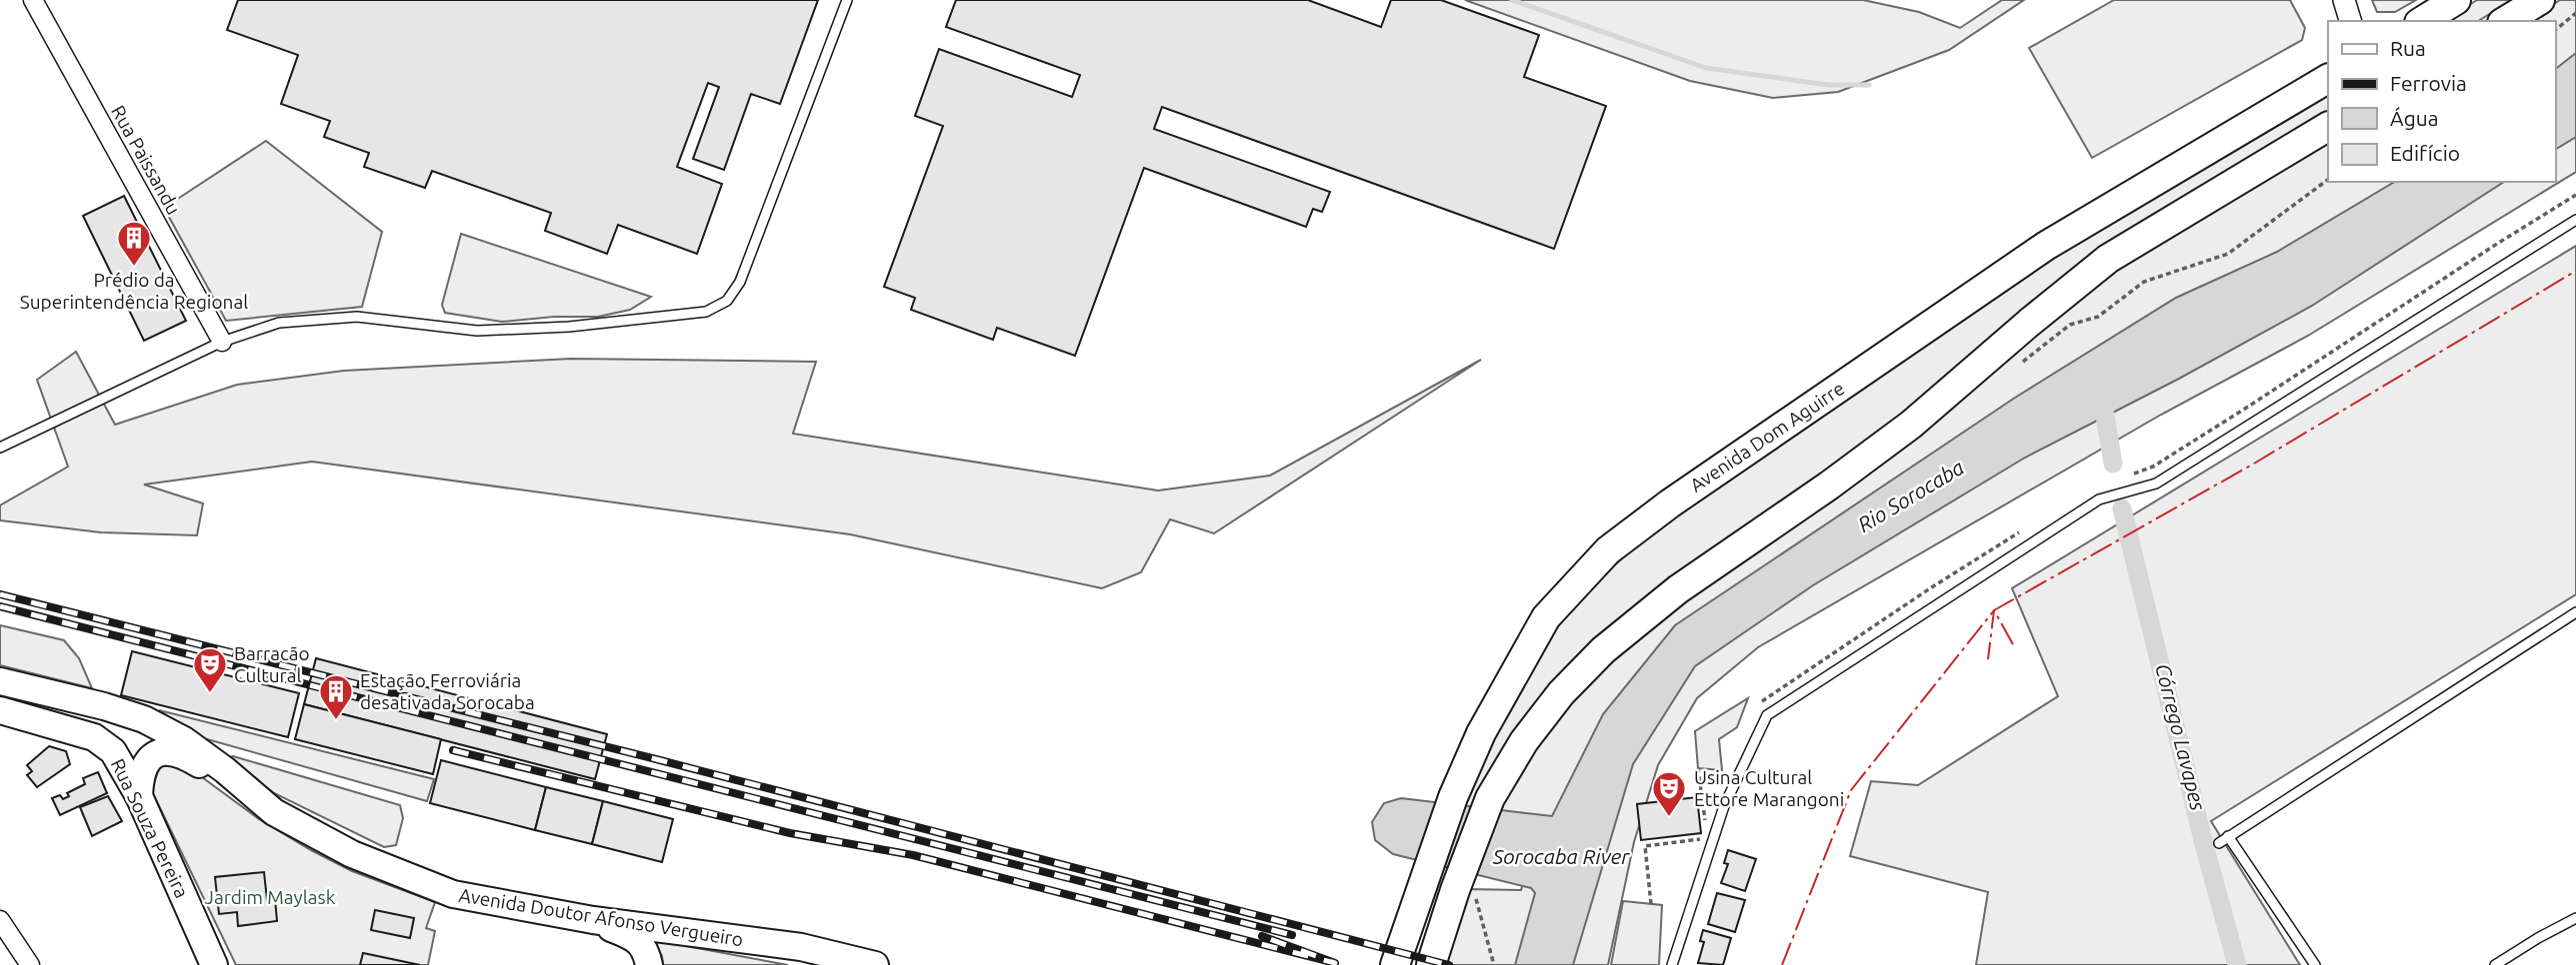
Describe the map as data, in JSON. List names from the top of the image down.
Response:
{
  "streets": {
    "highway": ["Avenida Dom Aguirre"],
    "main road": ["Rua Souza Pereira", "Avenida Doutor Afonso Vergueiro"],
    "street": ["Rua Paissandu"]
  },
  "water": ["Rio Sorocaba", "Córrego Lavapes", "Sorocaba River"],
  "parks": ["Jardim Maylask"],
  "places": {
    "building": ["Prédio da Superintendência Regional", "Estação Ferroviária desativada Sorocaba"],
    "theatre": ["Barracão Cultural", "Usina Cultural Ettore Marangoni"]
  },
  "legend": [
    "Rua",
    "Ferrovia",
    "Água",
    "Edifício"
  ]
}
